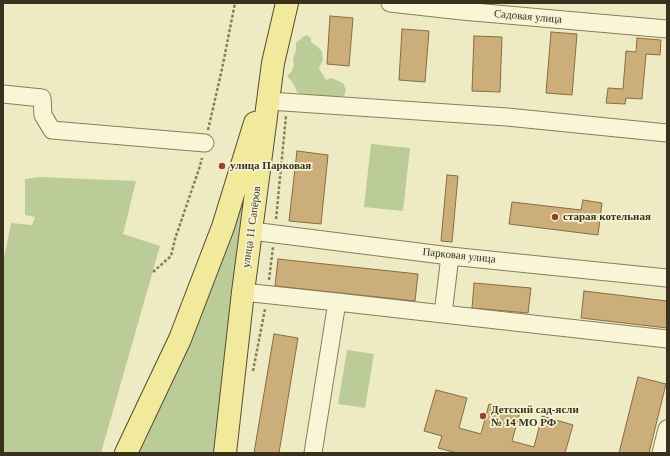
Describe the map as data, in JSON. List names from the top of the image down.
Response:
{
  "streets": {
    "main road": ["улица 11 Сапёров"],
    "street": ["Садовая улица", "Парковая улица"]
  },
  "crossings": [
    ["улица 11 Сапёров", "Парковая улица"]
  ],
  "places": ["улица Парковая", "старая котельная", "Детский сад-ясли № 14 МО РФ"]
}
